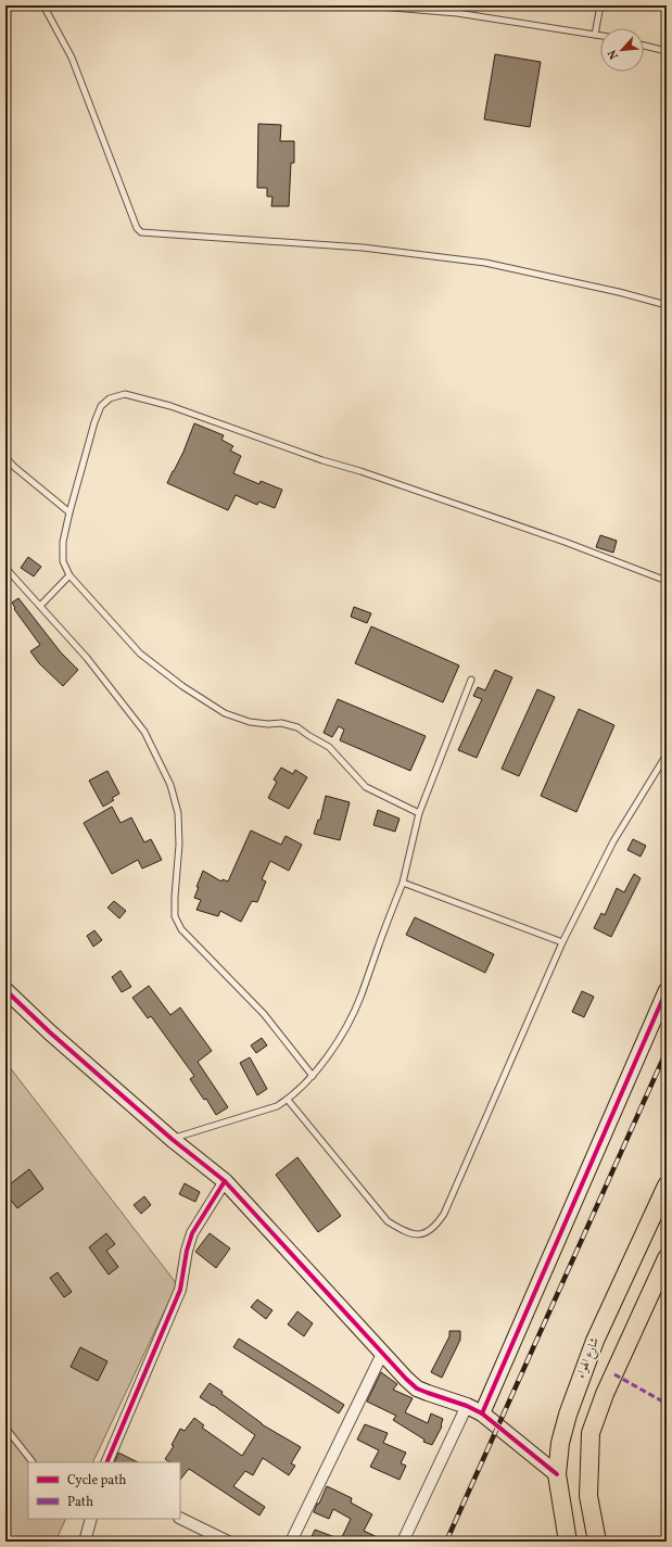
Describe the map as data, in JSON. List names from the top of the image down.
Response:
{
  "streets": {
    "main road": ["شارع الهواء"]
  },
  "legend": ["Cycle path", "Path"],
  "north": "bottom left"
}
